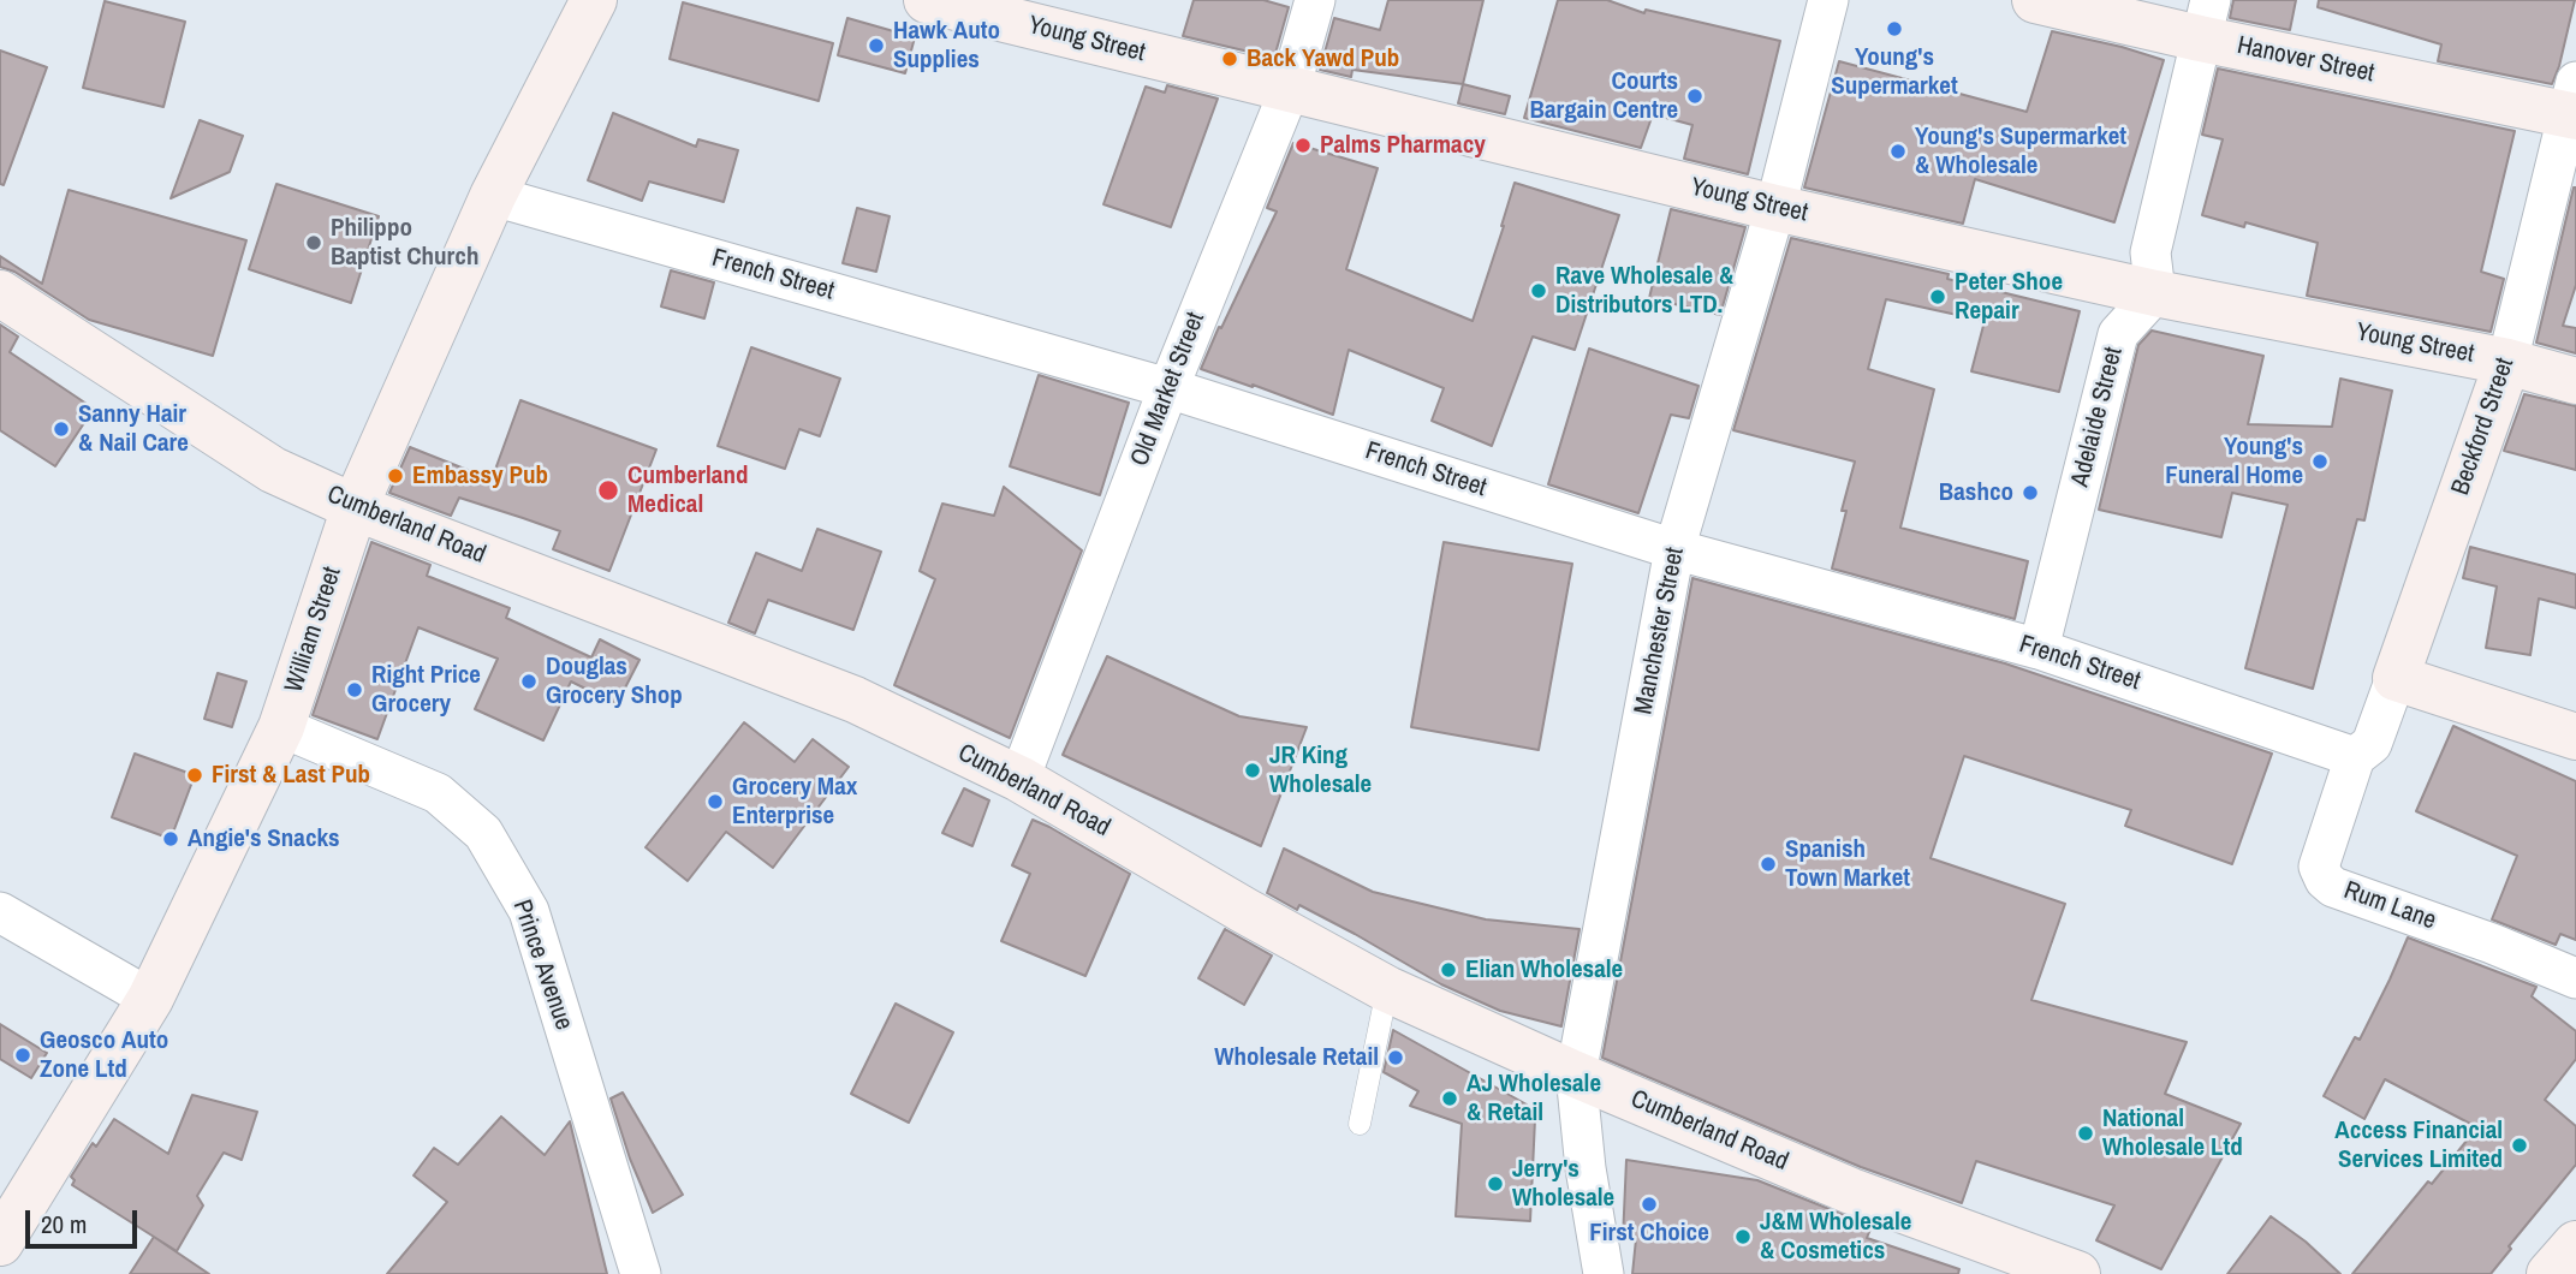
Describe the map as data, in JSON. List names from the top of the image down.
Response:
{
  "streets": {
    "street": [
      "Young Street",
      "Hanover Street",
      "French Street",
      "Old Market Street",
      "Adelaide Street",
      "Beckford Street",
      "Cumberland Road",
      "William Street",
      "Manchester Street",
      "Rum Lane",
      "Prince Avenue"
    ]
  },
  "crossings": [
    ["Young Street", "Old Market Street"],
    ["Young Street", "Adelaide Street"],
    ["Young Street", "Beckford Street"],
    ["Young Street", "Manchester Street"],
    ["Hanover Street", "Beckford Street"],
    ["French Street", "Old Market Street"],
    ["French Street", "Adelaide Street"],
    ["French Street", "Beckford Street"],
    ["French Street", "William Street"],
    ["French Street", "Manchester Street"],
    ["French Street", "Rum Lane"],
    ["Old Market Street", "Cumberland Road"],
    ["Beckford Street", "Rum Lane"],
    ["Cumberland Road", "William Street"],
    ["Cumberland Road", "Manchester Street"],
    ["William Street", "Prince Avenue"]
  ],
  "places": [
    "Young's Supermarket",
    "Hawk Auto Supplies",
    "Back Yawd Pub",
    "Courts Bargain Centre",
    "Palms Pharmacy",
    "Young's Supermarket & Wholesale",
    "Philippo Baptist Church",
    "Rave Wholesale & Distributors LTD.",
    "Peter Shoe Repair",
    "Sanny Hair & Nail Care",
    "Young's Funeral Home",
    "Embassy Pub",
    "Cumberland Medical",
    "Bashco",
    "Douglas Grocery Shop",
    "Right Price Grocery",
    "JR King Wholesale",
    "First & Last Pub",
    "Grocery Max Enterprise",
    "Angie's Snacks",
    "Spanish Town Market",
    "Elian Wholesale",
    "Geosco Auto Zone Ltd",
    "Wholesale Retail",
    "AJ Wholesale & Retail",
    "National Wholesale Ltd",
    "Access Financial Services Limited",
    "Jerry's Wholesale",
    "First Choice",
    "J&M Wholesale & Cosmetics"
  ],
  "scale_bar": "20 m"
}
